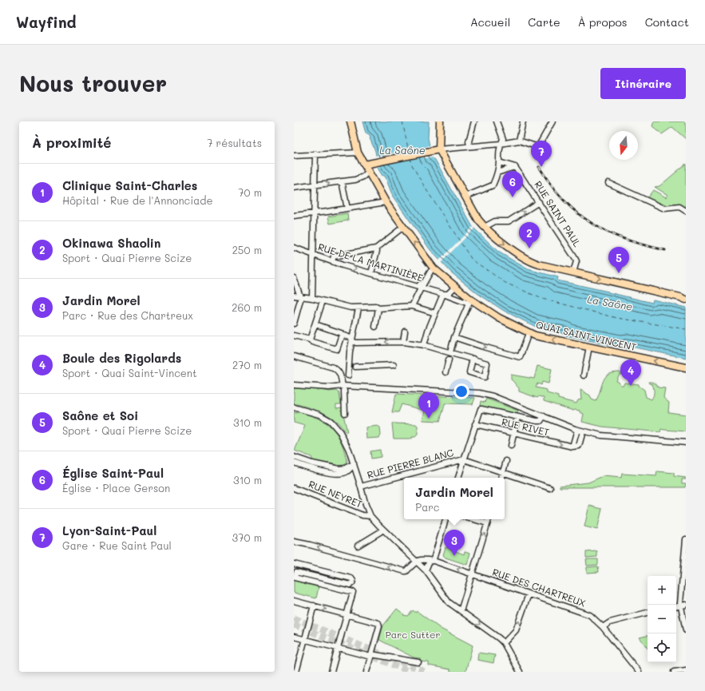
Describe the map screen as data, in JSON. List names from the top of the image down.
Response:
{
  "streets": {
    "main road": ["QUAI SAINT-VINCENT"],
    "street": [
      "RUE SAINT PAUL",
      "RUE DE LA MARTINIÈRE",
      "RUE RIVET",
      "RUE PIERRE BLANC",
      "RUE NEYRET",
      "RUE DES CHARTREUX"
    ]
  },
  "crossings": [
    ["RUE DE LA MARTINIÈRE", "QUAI SAINT-VINCENT"]
  ],
  "one_way": ["QUAI SAINT-VINCENT"],
  "water": ["La Saône"],
  "parks": ["Parc Sutter"],
  "north": "bottom",
  "page": {
    "header": "Wayfind",
    "nav": [
      "Accueil",
      "Carte",
      "À propos",
      "Contact"
    ],
    "buttons": "Itinéraire",
    "title": "Nous trouver",
    "heading": ["À proximité", "7 résultats"],
    "pins": [
      "7",
      "6",
      "2",
      "5",
      "4",
      "1",
      "3"
    ],
    "list": [
      {
        "mark": "1",
        "name": "Clinique Saint-Charles",
        "note": "Hôpital · Rue de l'Annonciade",
        "value": "70 m"
      },
      {
        "mark": "2",
        "name": "Okinawa Shaolin",
        "note": "Sport · Quai Pierre Scize",
        "value": "250 m"
      },
      {
        "mark": "3",
        "name": "Jardin Morel",
        "note": "Parc · Rue des Chartreux",
        "value": "260 m"
      },
      {
        "mark": "4",
        "name": "Boule des Rigolards",
        "note": "Sport · Quai Saint-Vincent",
        "value": "270 m"
      },
      {
        "mark": "5",
        "name": "Saône et Soi",
        "note": "Sport · Quai Pierre Scize",
        "value": "310 m"
      },
      {
        "mark": "6",
        "name": "Église Saint-Paul",
        "note": "Église · Place Gerson",
        "value": "310 m"
      },
      {
        "mark": "7",
        "name": "Lyon-Saint-Paul",
        "note": "Gare · Rue Saint Paul",
        "value": "370 m"
      }
    ],
    "popup": ["Jardin Morel", "Parc"],
    "map_buttons": ["+", "−"]
  }
}
